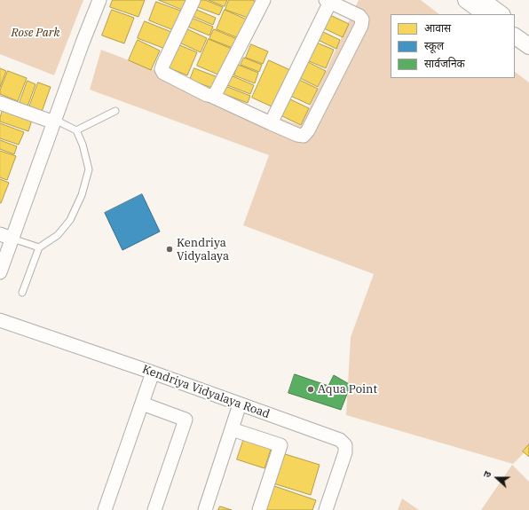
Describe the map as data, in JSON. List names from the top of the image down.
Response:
{
  "streets": {
    "street": ["Kendriya Vidyalaya Road"]
  },
  "parks": ["Rose Park"],
  "places": ["Kendriya Vidyalaya", "Aqua Point"],
  "legend": ["आवास", "स्कूल", "सार्वजनिक"],
  "north": "left"
}
